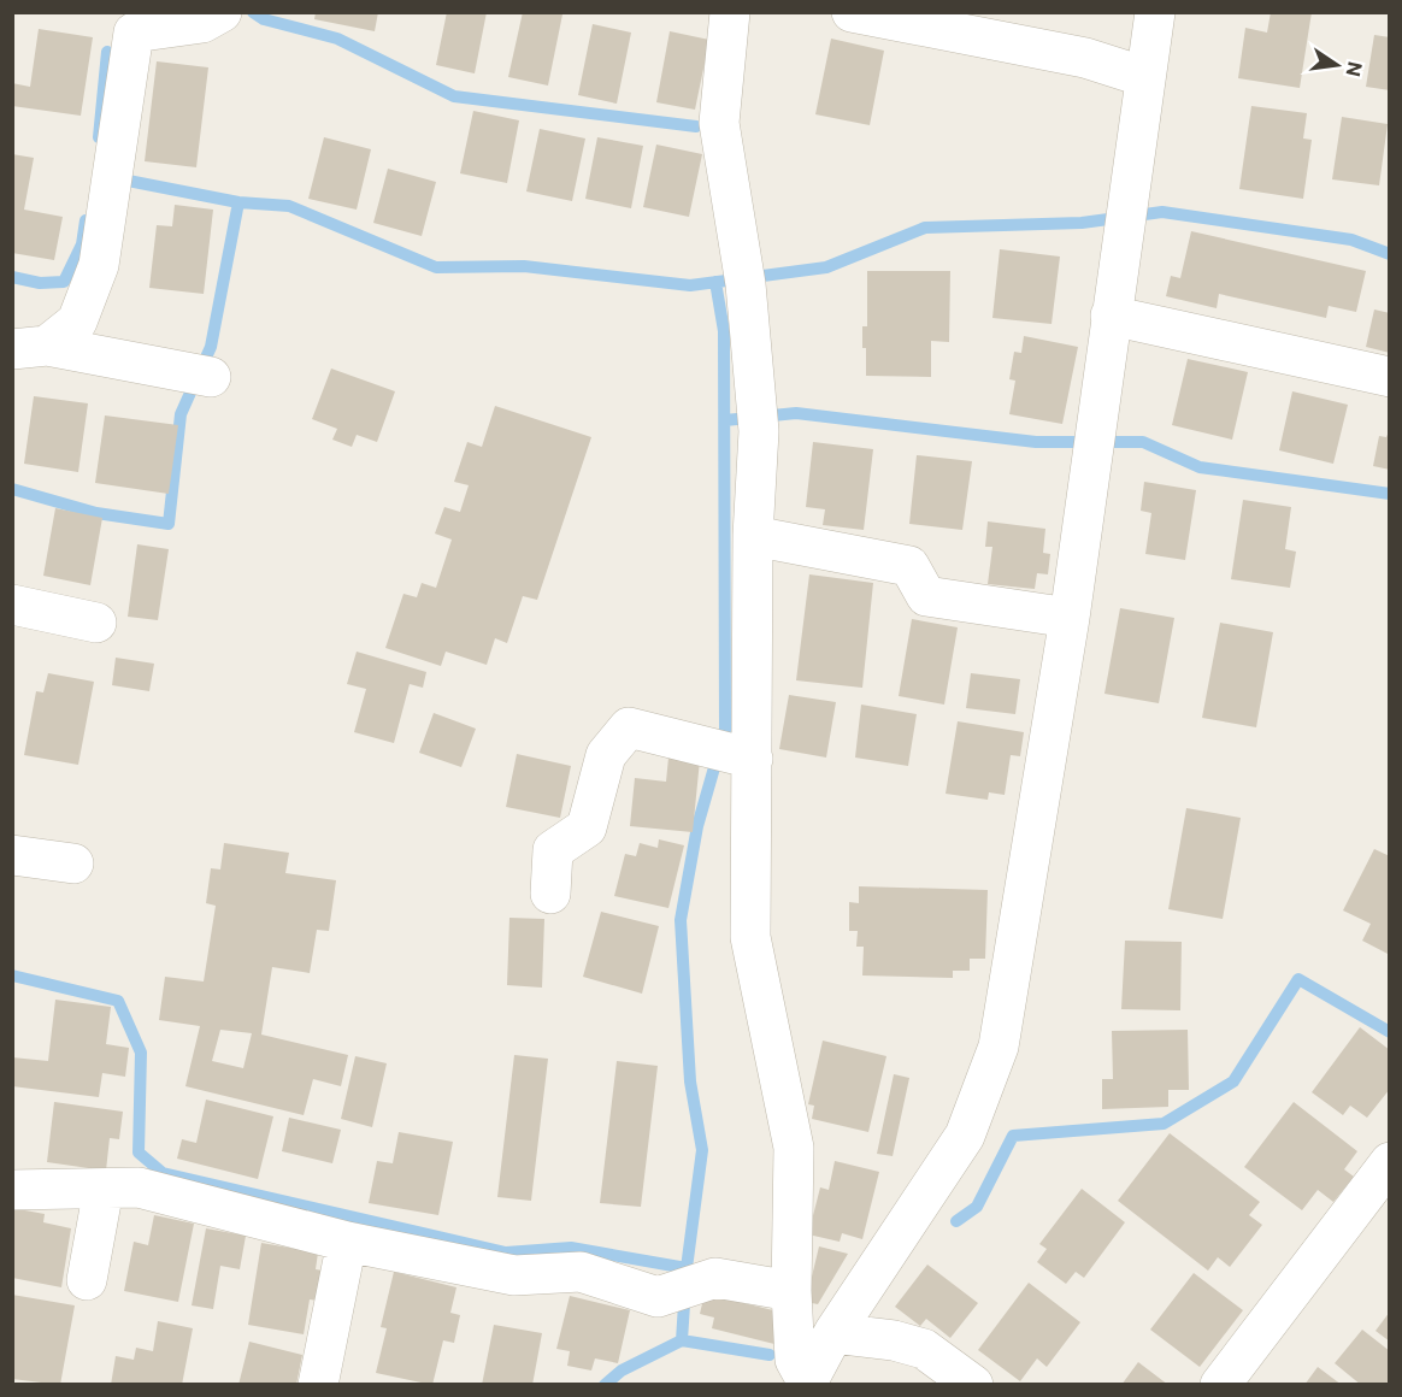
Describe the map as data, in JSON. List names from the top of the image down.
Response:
{
  "north": "right"
}
